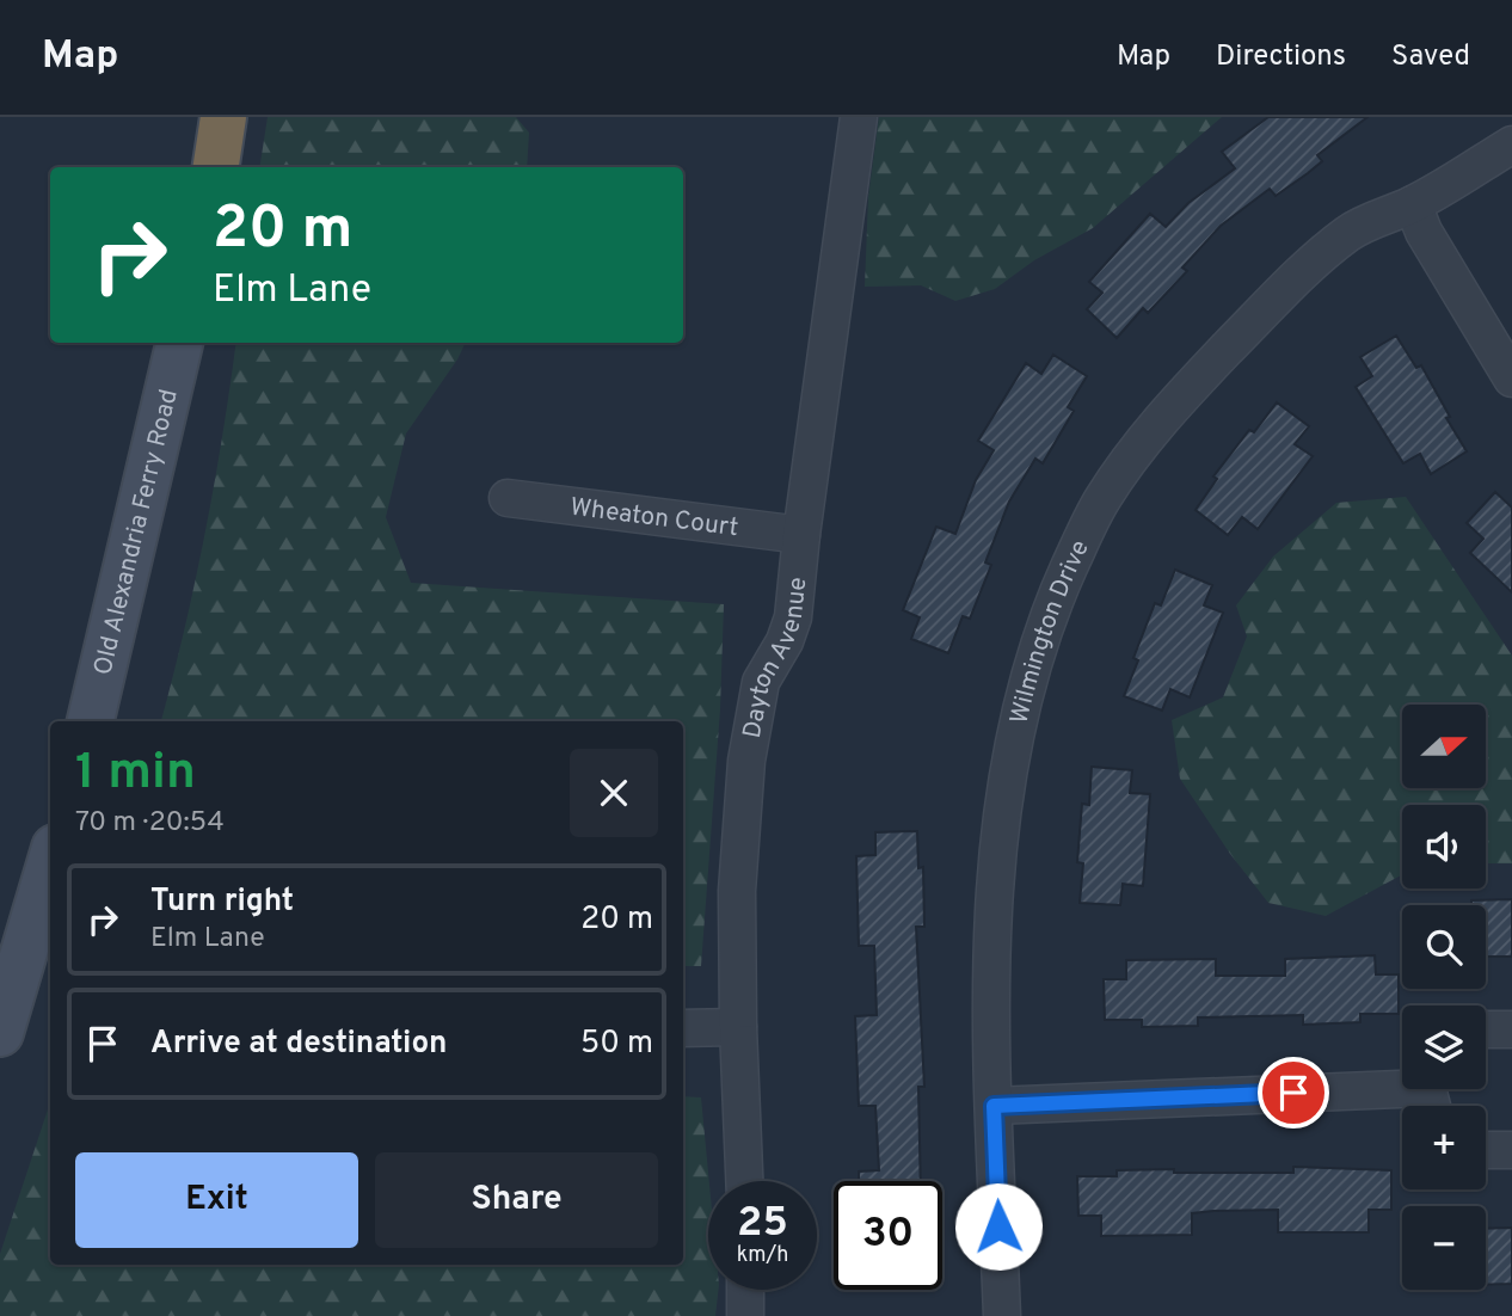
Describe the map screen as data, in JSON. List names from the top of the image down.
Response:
{
  "streets": {
    "main road": ["Old Alexandria Ferry Road"],
    "street": ["Wheaton Court", "Wilmington Drive", "Dayton Avenue"]
  },
  "crossings": [
    ["Wheaton Court", "Dayton Avenue"]
  ],
  "north": "right",
  "page": {
    "header": "Map",
    "nav": ["Map", "Directions", "Saved"],
    "turn": ["20 m", "Elm Lane"],
    "map_buttons": ["+", "−"],
    "heading": ["1 min", "70 m · 20:54"],
    "list": [
      {
        "name": "Turn right",
        "note": "Elm Lane",
        "value": "20 m"
      },
      {
        "name": "Arrive at destination",
        "value": "50 m"
      }
    ],
    "buttons": ["Exit", "Share"],
    "speed": "25 km/h",
    "limit": "30"
  }
}
